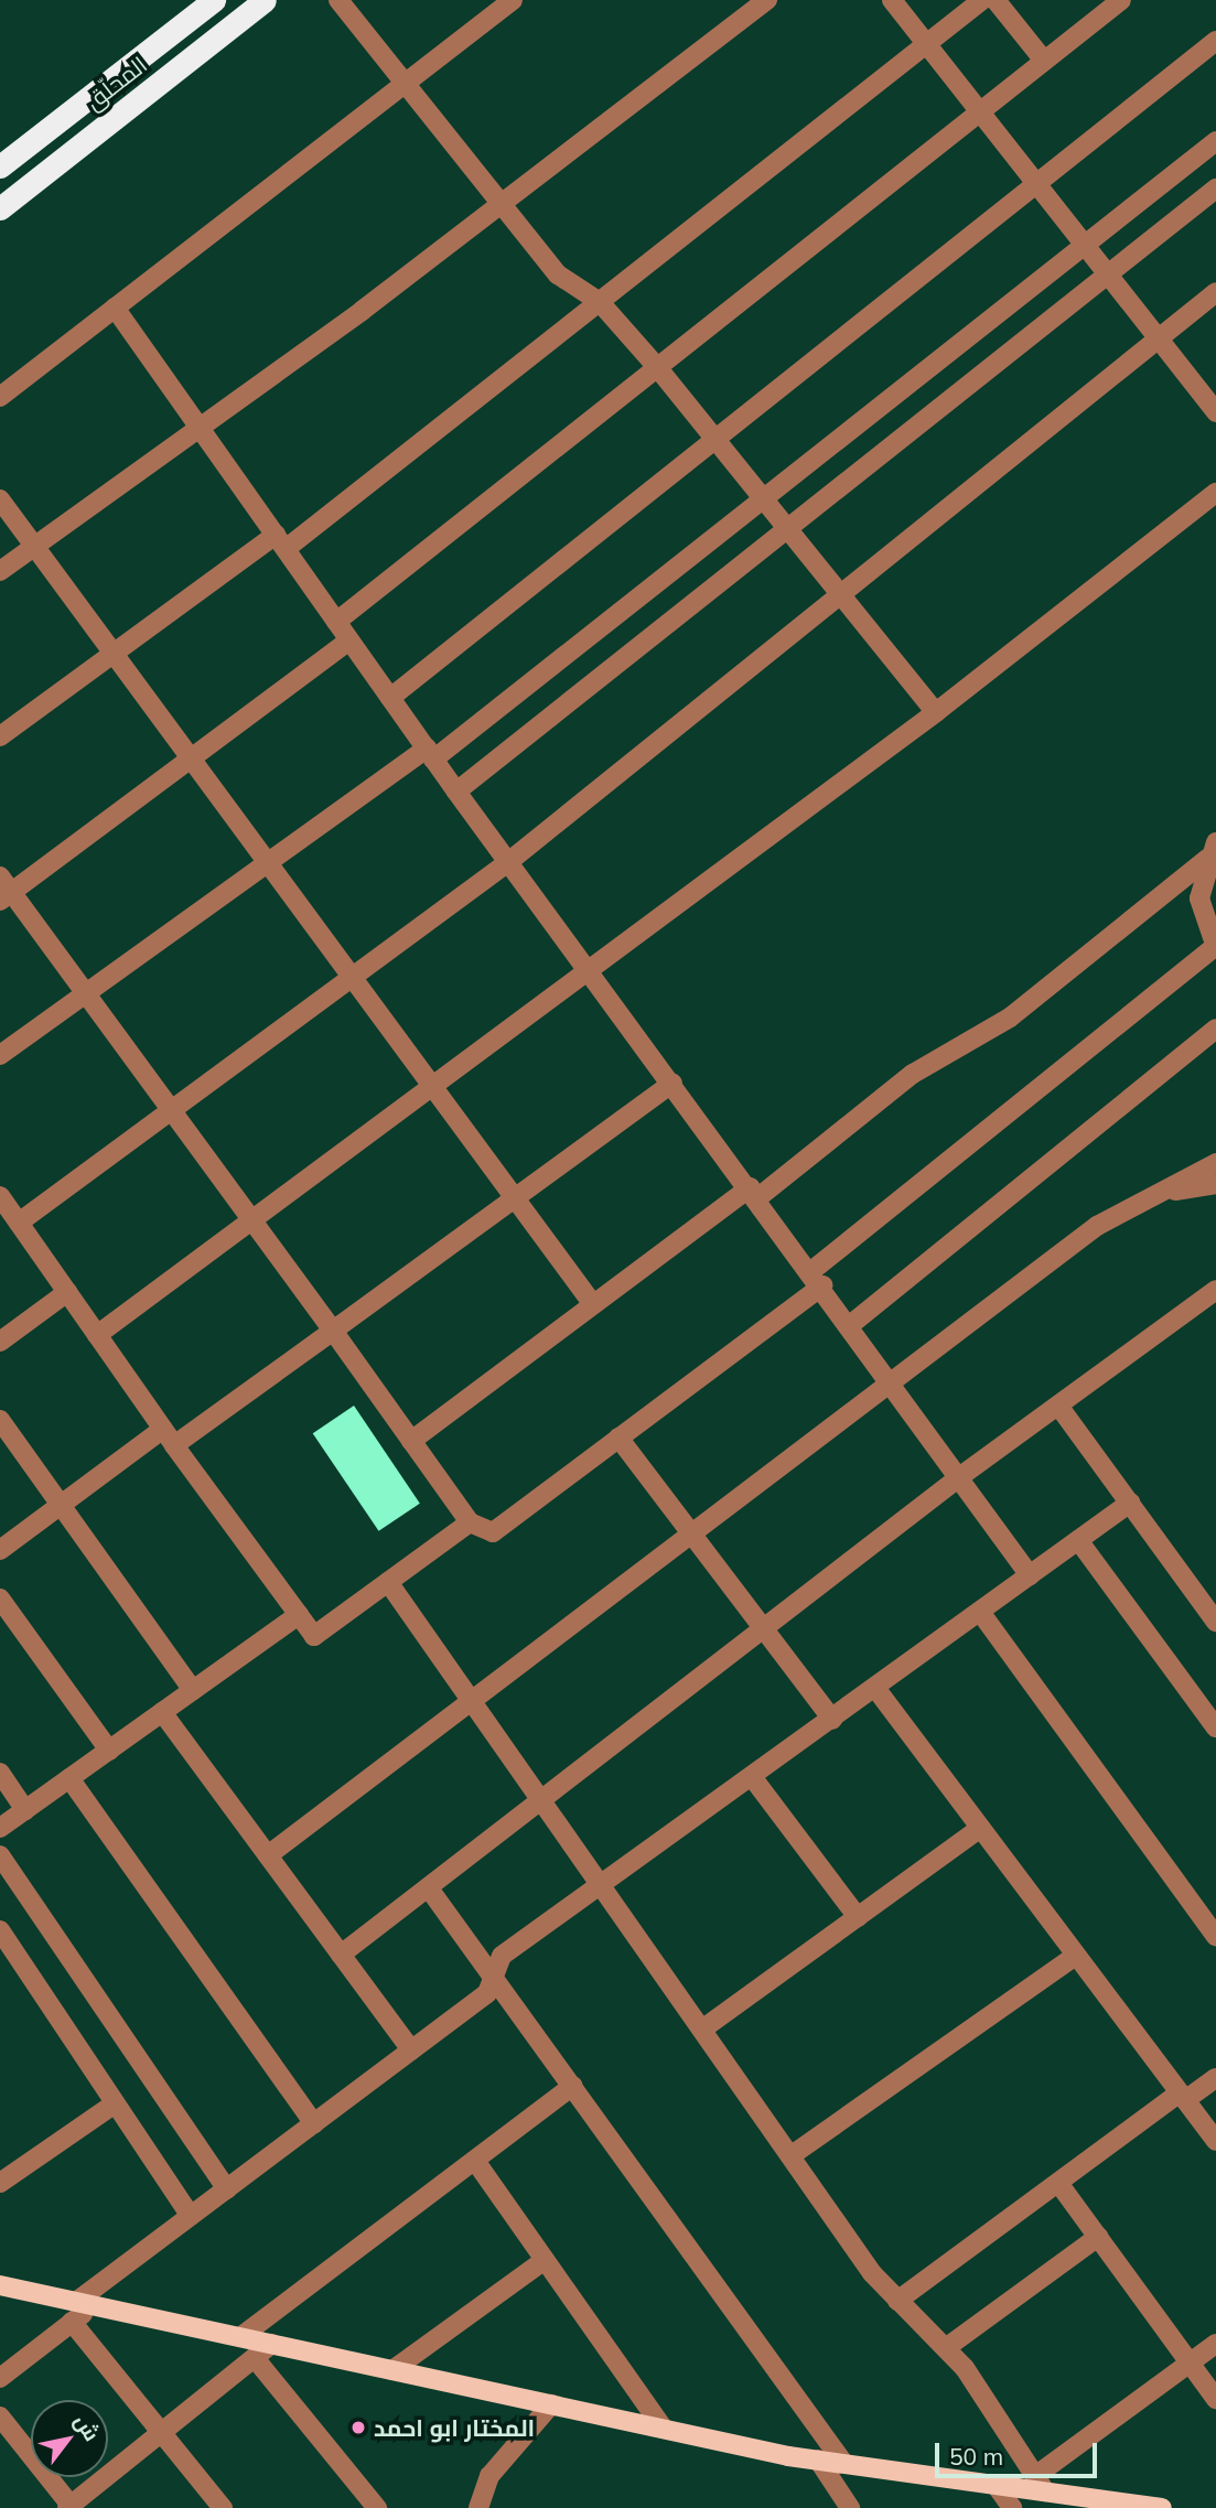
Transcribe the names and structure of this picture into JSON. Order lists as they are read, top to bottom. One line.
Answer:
{"streets":{"highway":["المحلّق"]},"places":["المختار ابو احمد"],"scale_bar":"50 m","north":"top right"}
